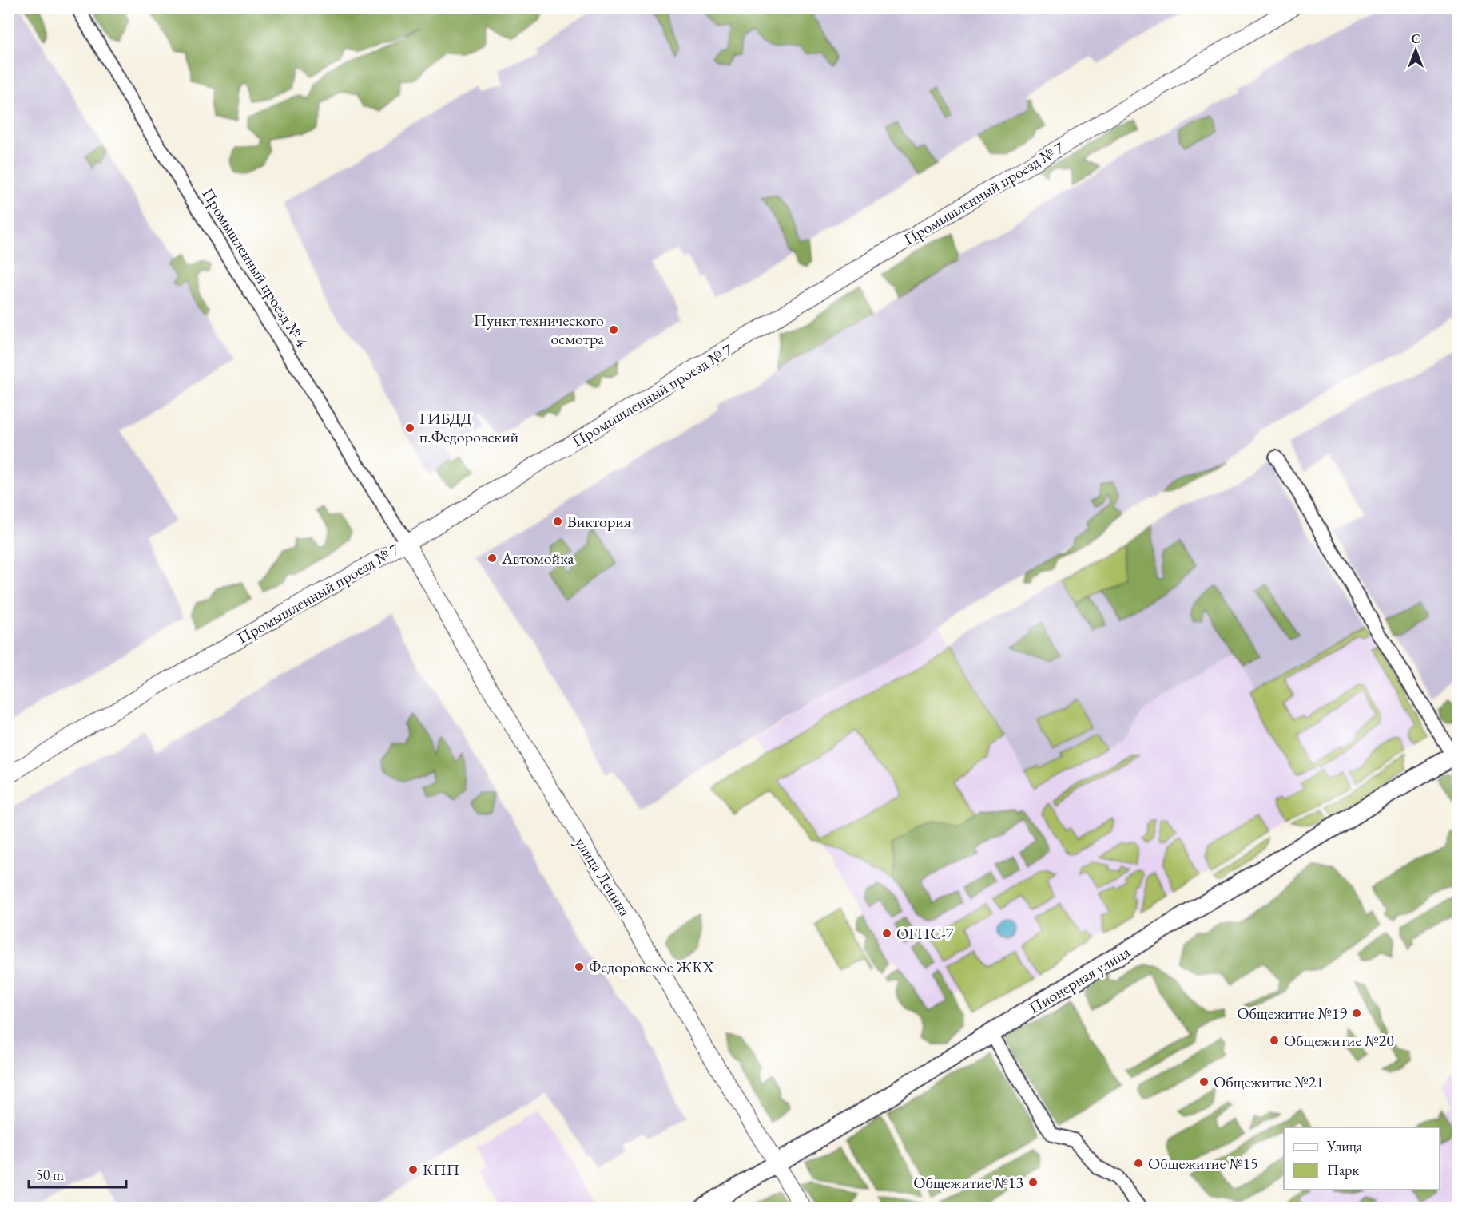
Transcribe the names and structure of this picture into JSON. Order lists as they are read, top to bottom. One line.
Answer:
{"streets":{"main road":["Пионерная улица"],"street":["Промышленный проезд № 7","Промышленный проезд № 4","улица Ленина"]},"crossings":[["Промышленный проезд № 7","Промышленный проезд № 4"],["Промышленный проезд № 7","улица Ленина"],["Промышленный проезд № 4","улица Ленина"],["улица Ленина","Пионерная улица"]],"places":["Пункт технического осмотра","ГИБДД п.Федоровский","Виктория","Автомойка","ОГПС-7","Федоровское ЖКХ","Общежитие №19","Общежитие №20","Общежитие №21","Общежитие №15","КПП","Общежитие №13"],"legend":["Улица","Парк"],"scale_bar":"50 m","north":"top"}
